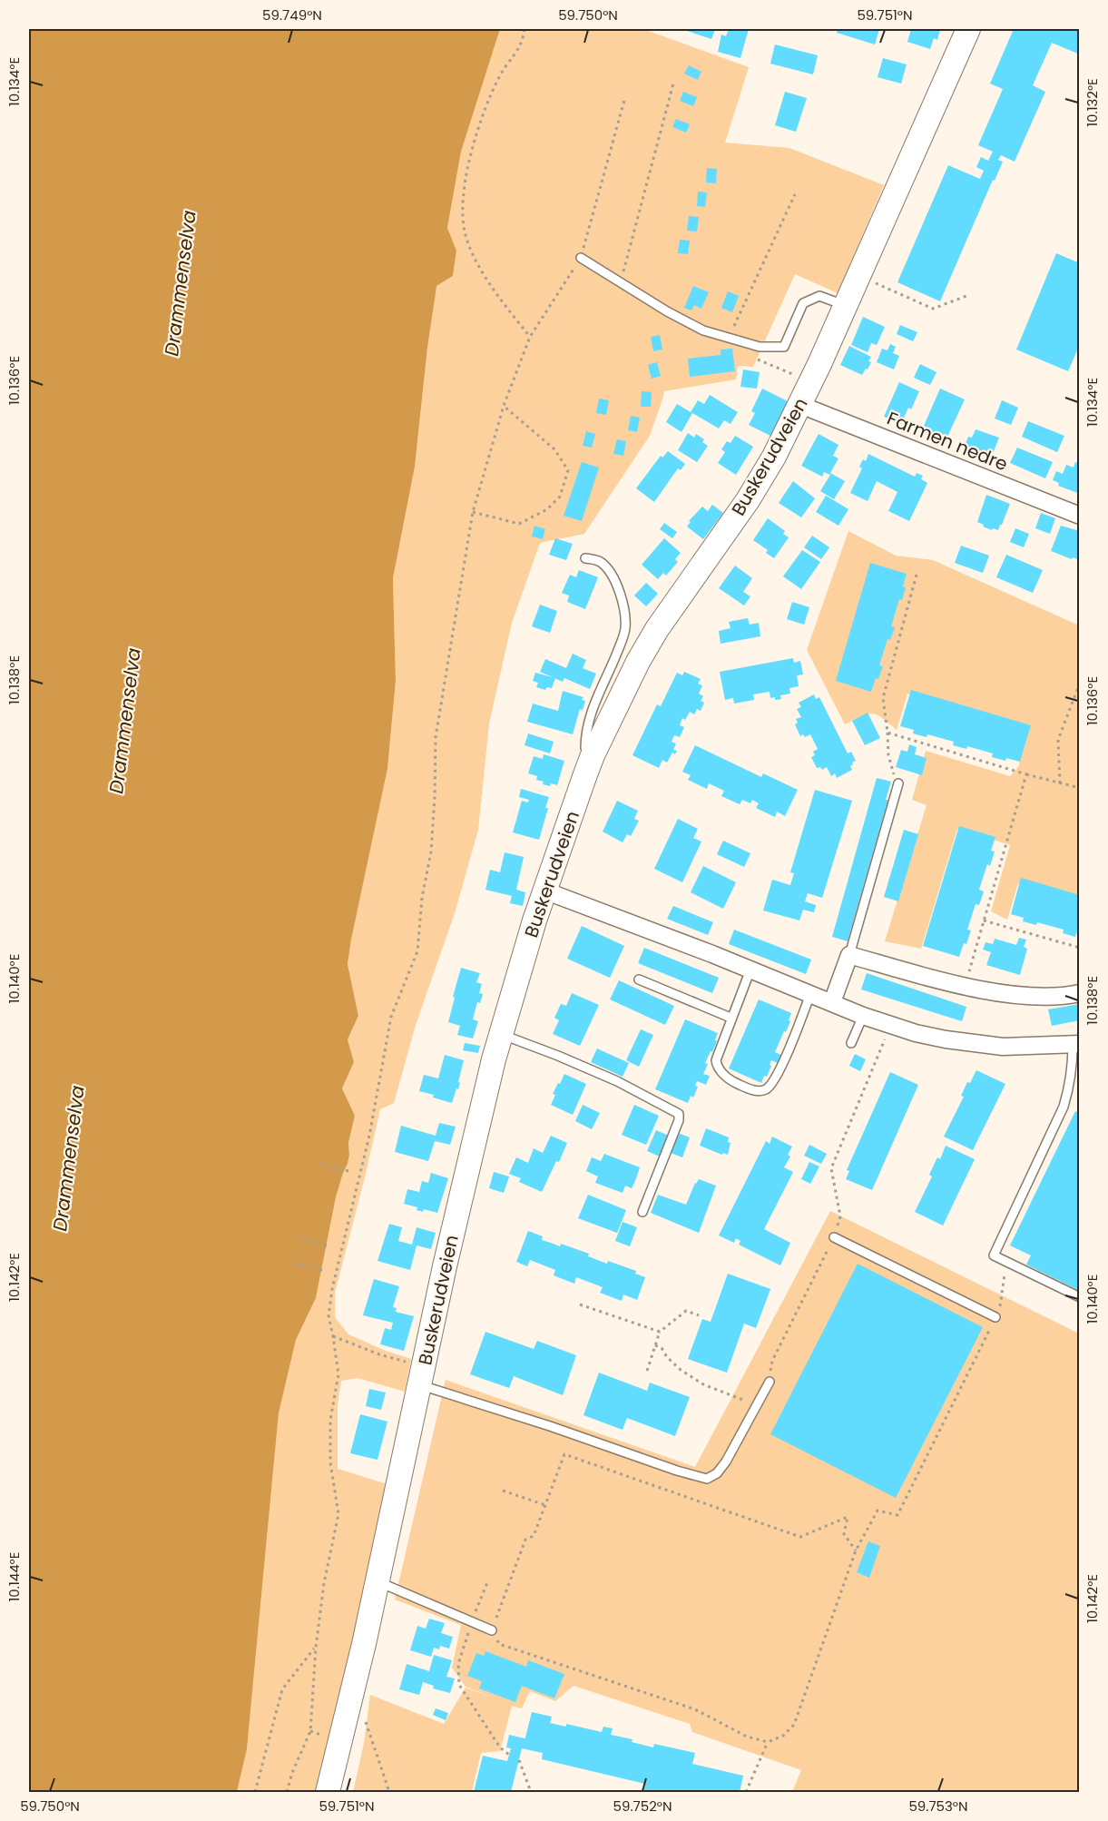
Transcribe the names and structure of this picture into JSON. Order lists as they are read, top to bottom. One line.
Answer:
{"streets":{"main road":["Buskerudveien"],"street":["Farmen nedre"]},"crossings":[["Farmen nedre","Buskerudveien"]],"water":["Drammenselva"],"coordinates":["59.749°N","59.750°N","59.751°N","10.134°E","10.132°E","10.136°E","10.138°E","10.140°E","10.142°E","10.144°E","59.752°N","59.753°N"]}
